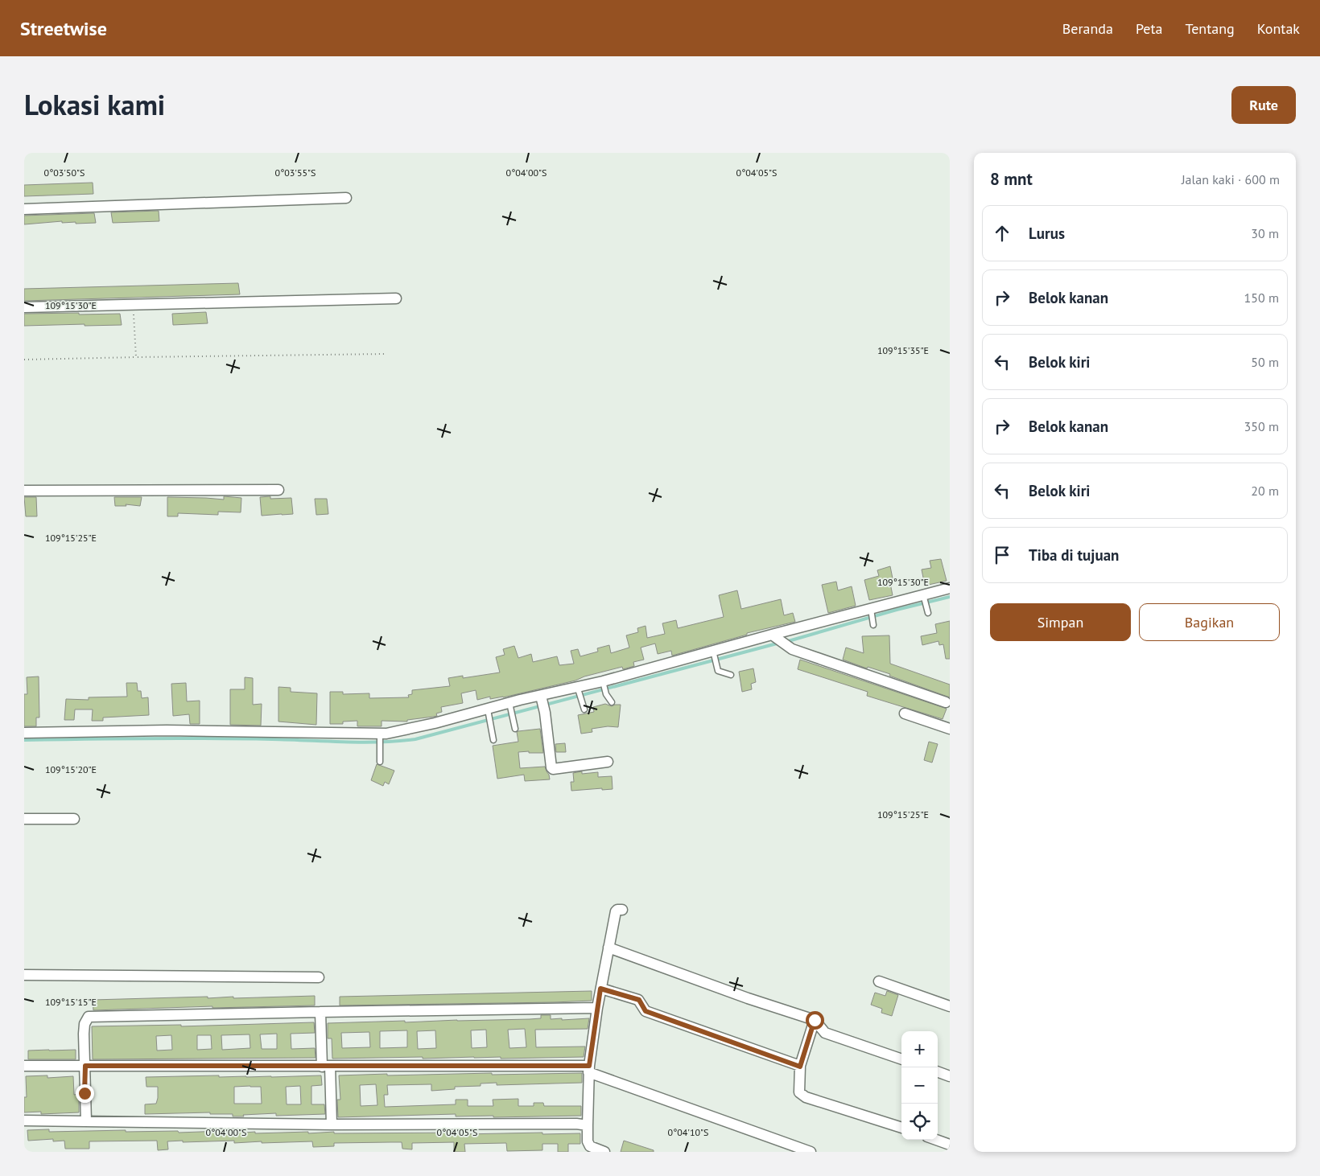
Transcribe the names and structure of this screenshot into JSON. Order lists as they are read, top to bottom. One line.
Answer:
{"page":{"header":"Streetwise","nav":["Beranda","Peta","Tentang","Kontak"],"title":"Lokasi kami","buttons":["Rute",["Simpan","Bagikan"]],"heading":["8 mnt","Jalan kaki · 600 m"],"list":[["Lurus","30 m"],["Belok kanan","150 m"],["Belok kiri","50 m"],["Belok kanan","350 m"],["Belok kiri","20 m"],"Tiba di tujuan"],"map_buttons":["+","−"]},"coordinates":["0°03'50\"S","0°03'55\"S","0°04'00\"S","0°04'05\"S","109°15'30\"E","109°15'35\"E","109°15'25\"E","109°15'20\"E","109°15'15\"E","0°04'10\"S"]}
